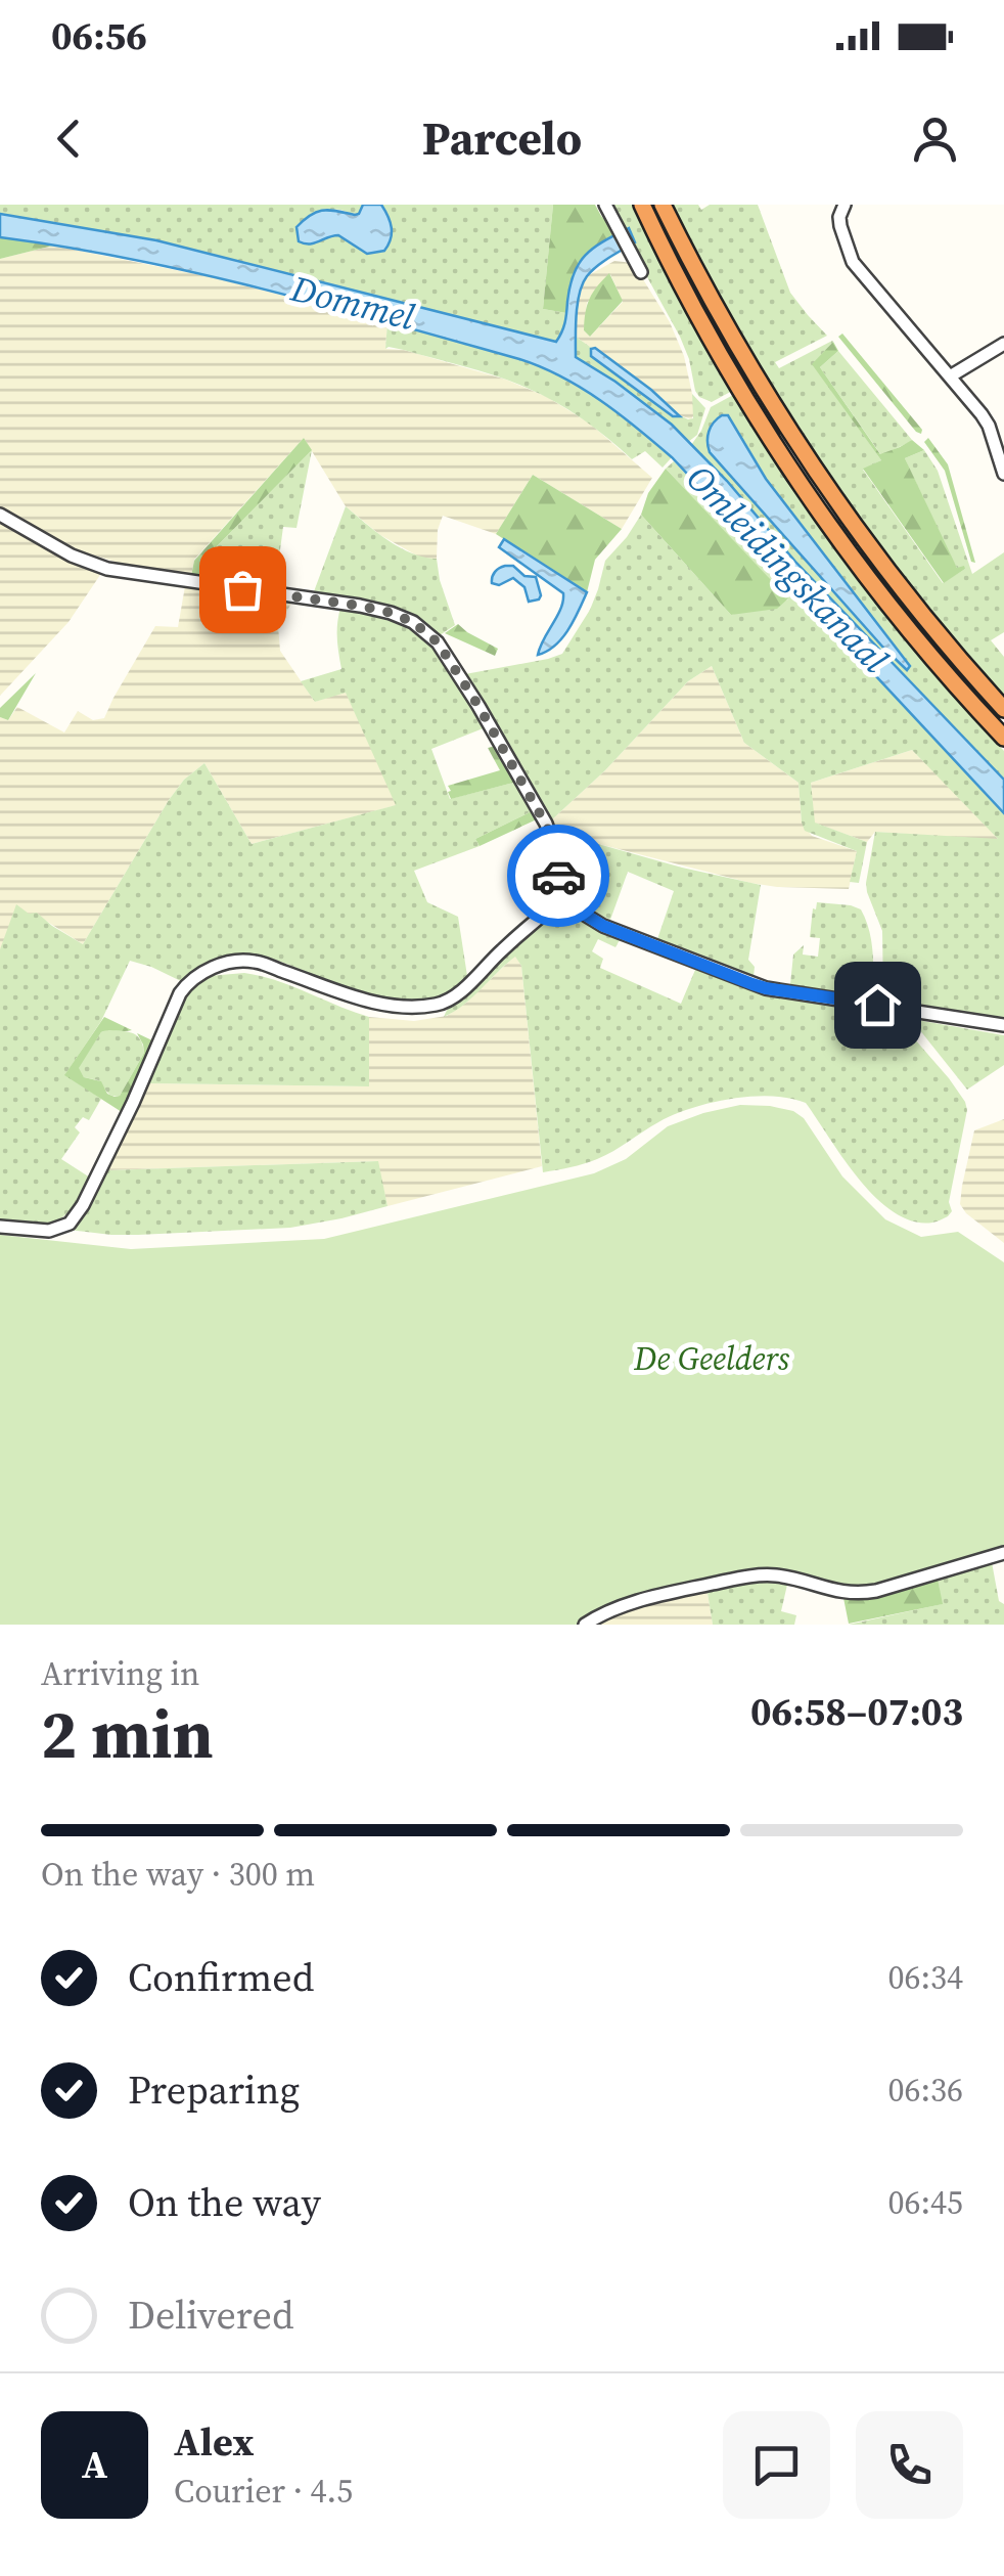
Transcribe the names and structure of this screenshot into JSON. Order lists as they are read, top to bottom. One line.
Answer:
{"water":["Dommel","Omleidingskanaal"],"parks":["De Geelders"],"page":{"status":"06:56","header":"Parcelo","heading":["2 min","Arriving in","06:58–07:03"],"panel":["Alex","Courier · 4.5"],"bar":"On the way · 300 m","list":[["Confirmed","06:34"],["Preparing","06:36"],["On the way","06:45"],"Delivered"],"round":"A"}}
